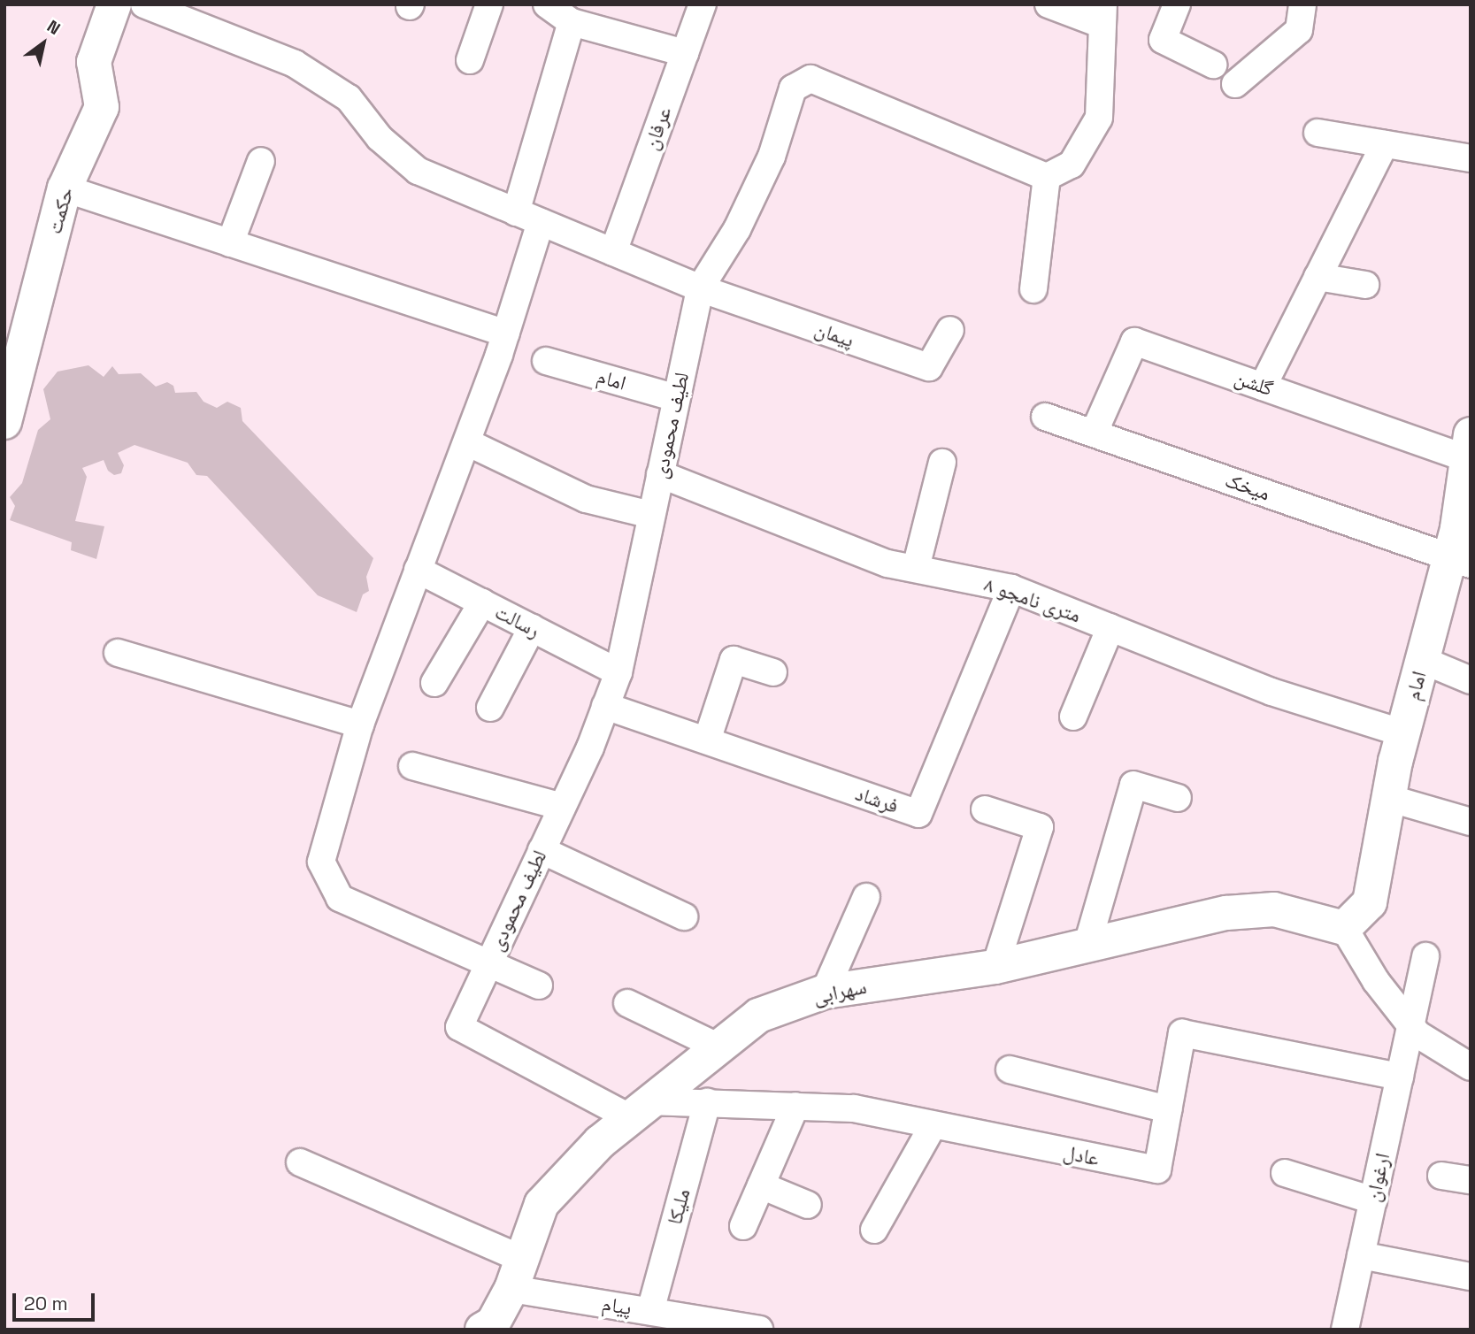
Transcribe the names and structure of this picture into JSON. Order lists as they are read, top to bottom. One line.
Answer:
{"streets":{"street":["عرفان","حکمت","پیمان","امام","گلشن","لطیف محمودی","میخک","۸ متری نامجو","رسالت","فرشاد","سهرابی","عادل","ارغوان","ملیکا","پیام"]},"crossings":[["پیمان","لطیف محمودی"],["امام","گلشن"],["امام","لطیف محمودی"],["امام","میخک"],["امام","۸ متری نامجو"],["امام","سهرابی"],["گلشن","میخک"],["لطیف محمودی","۸ متری نامجو"],["لطیف محمودی","رسالت"],["لطیف محمودی","فرشاد"],["لطیف محمودی","سهرابی"],["لطیف محمودی","عادل"],["۸ متری نامجو","فرشاد"],["سهرابی","عادل"],["سهرابی","پیام"],["عادل","ارغوان"],["عادل","ملیکا"],["ملیکا","پیام"]],"scale_bar":"20 m","north":"top right"}
